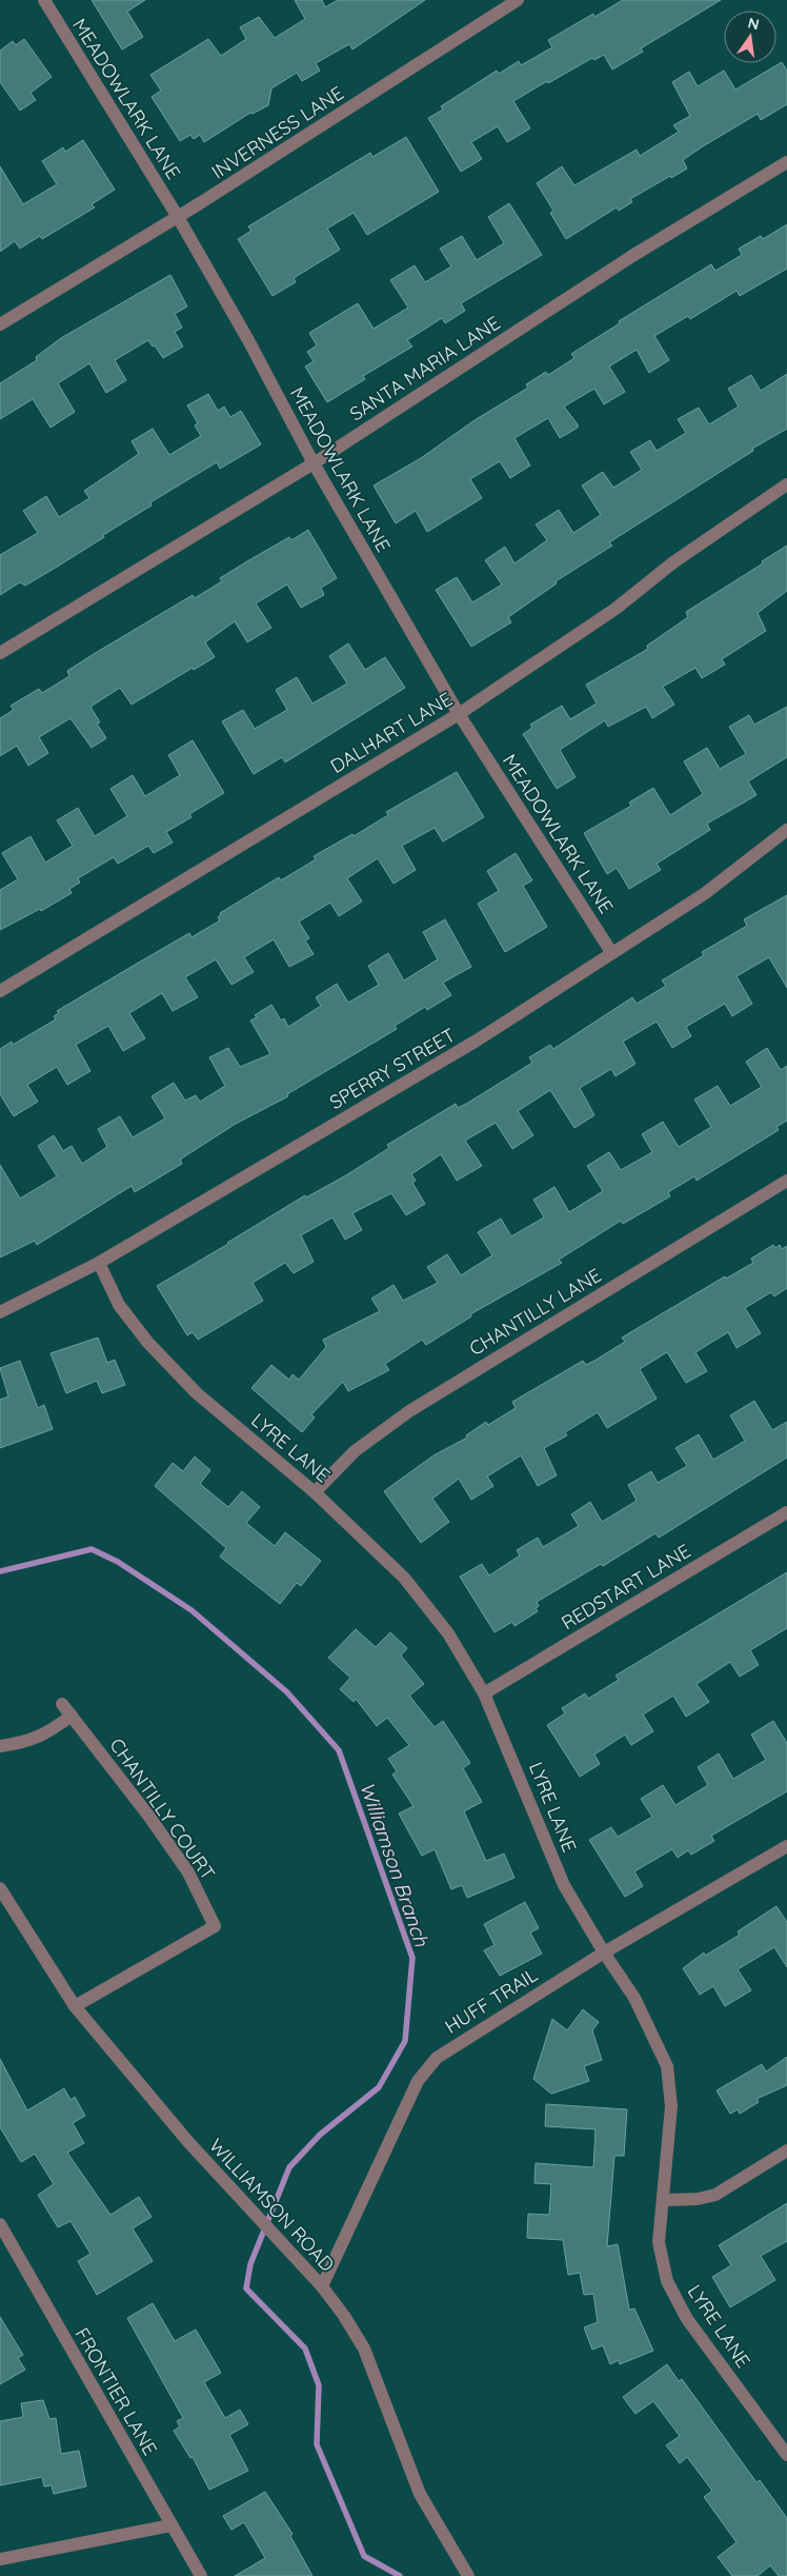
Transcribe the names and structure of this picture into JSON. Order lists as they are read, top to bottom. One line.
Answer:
{"streets":{"street":["MEADOWLARK LANE","INVERNESS LANE","SANTA MARIA LANE","DALHART LANE","SPERRY STREET","CHANTILLY LANE","LYRE LANE","REDSTART LANE","CHANTILLY COURT","HUFF TRAIL","WILLIAMSON ROAD","FRONTIER LANE"]},"crossings":[["MEADOWLARK LANE","INVERNESS LANE"],["MEADOWLARK LANE","SANTA MARIA LANE"],["MEADOWLARK LANE","DALHART LANE"],["MEADOWLARK LANE","SPERRY STREET"],["SPERRY STREET","LYRE LANE"],["CHANTILLY LANE","LYRE LANE"],["LYRE LANE","REDSTART LANE"],["LYRE LANE","HUFF TRAIL"],["CHANTILLY COURT","WILLIAMSON ROAD"],["HUFF TRAIL","WILLIAMSON ROAD"]],"water":["Williamson Branch"],"north":"top"}
